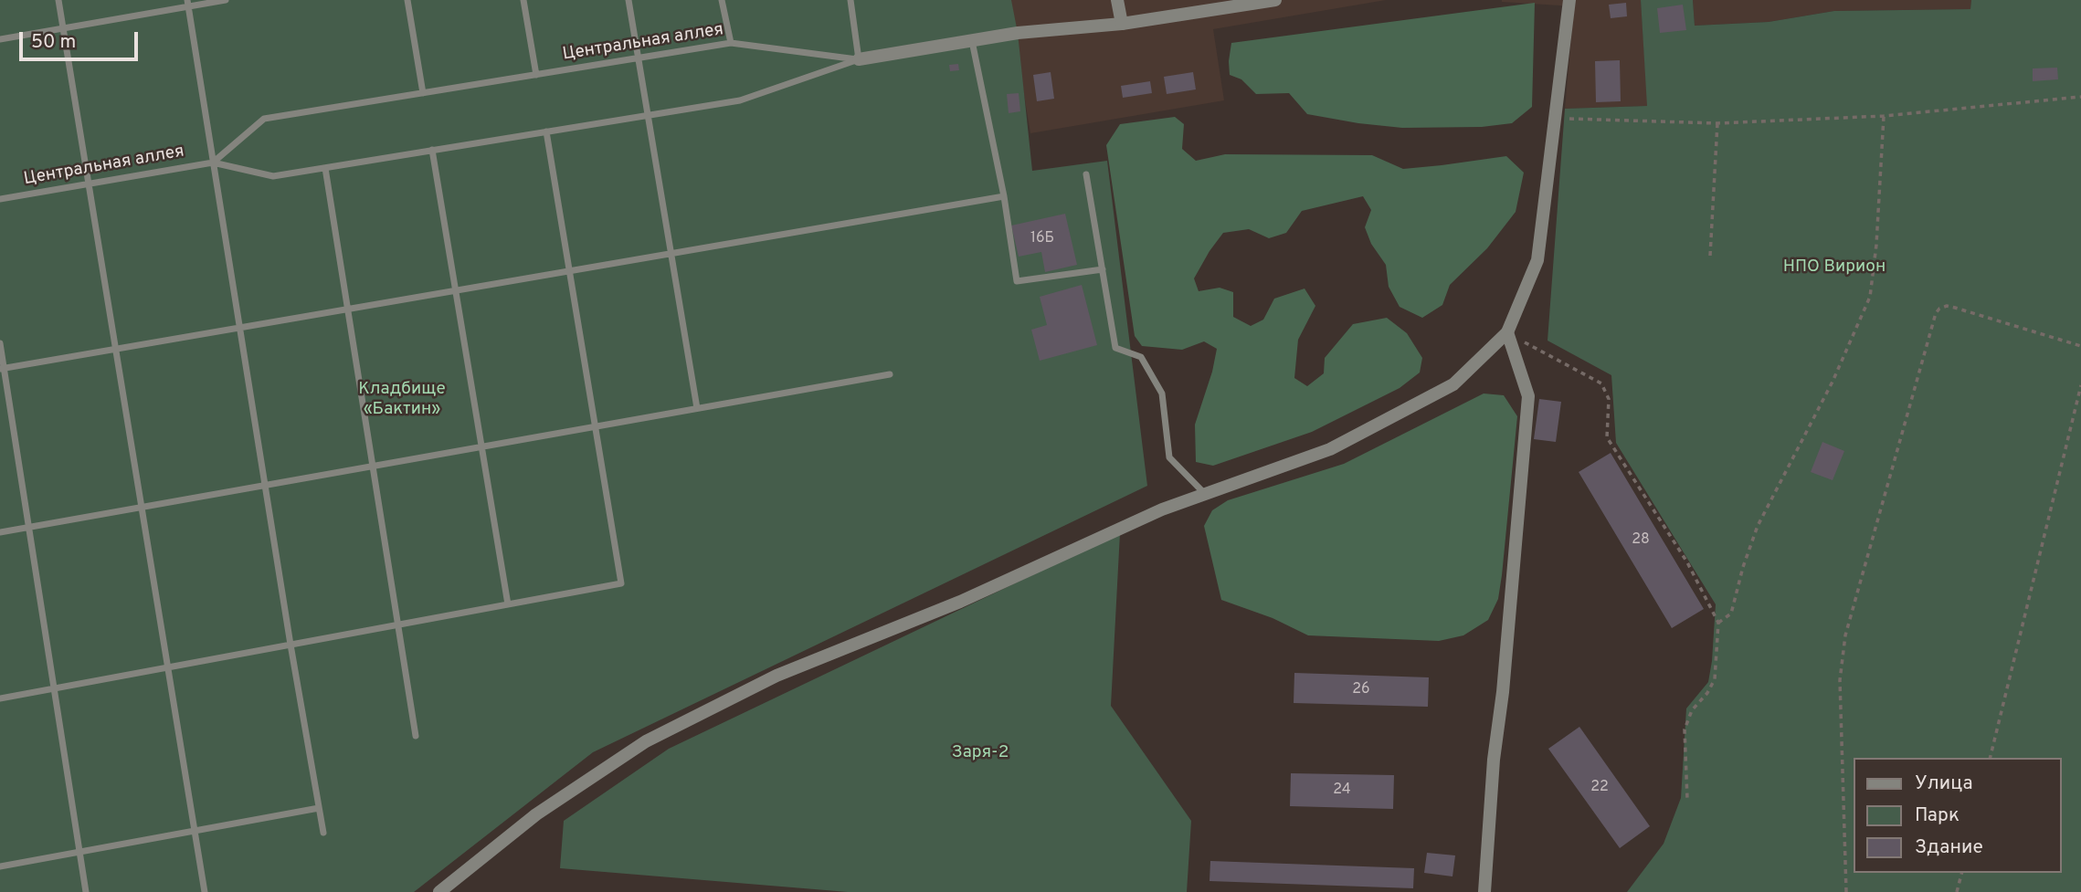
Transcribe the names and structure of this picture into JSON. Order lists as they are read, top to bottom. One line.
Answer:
{"streets":{"lane":["Центральная аллея"]},"parks":["НПО Вирион","Кладбище «Бактин»","Заря-2"],"house_numbers":["16Б","28","26","22","24"],"legend":["Улица","Парк","Здание"],"scale_bar":"50 m"}
